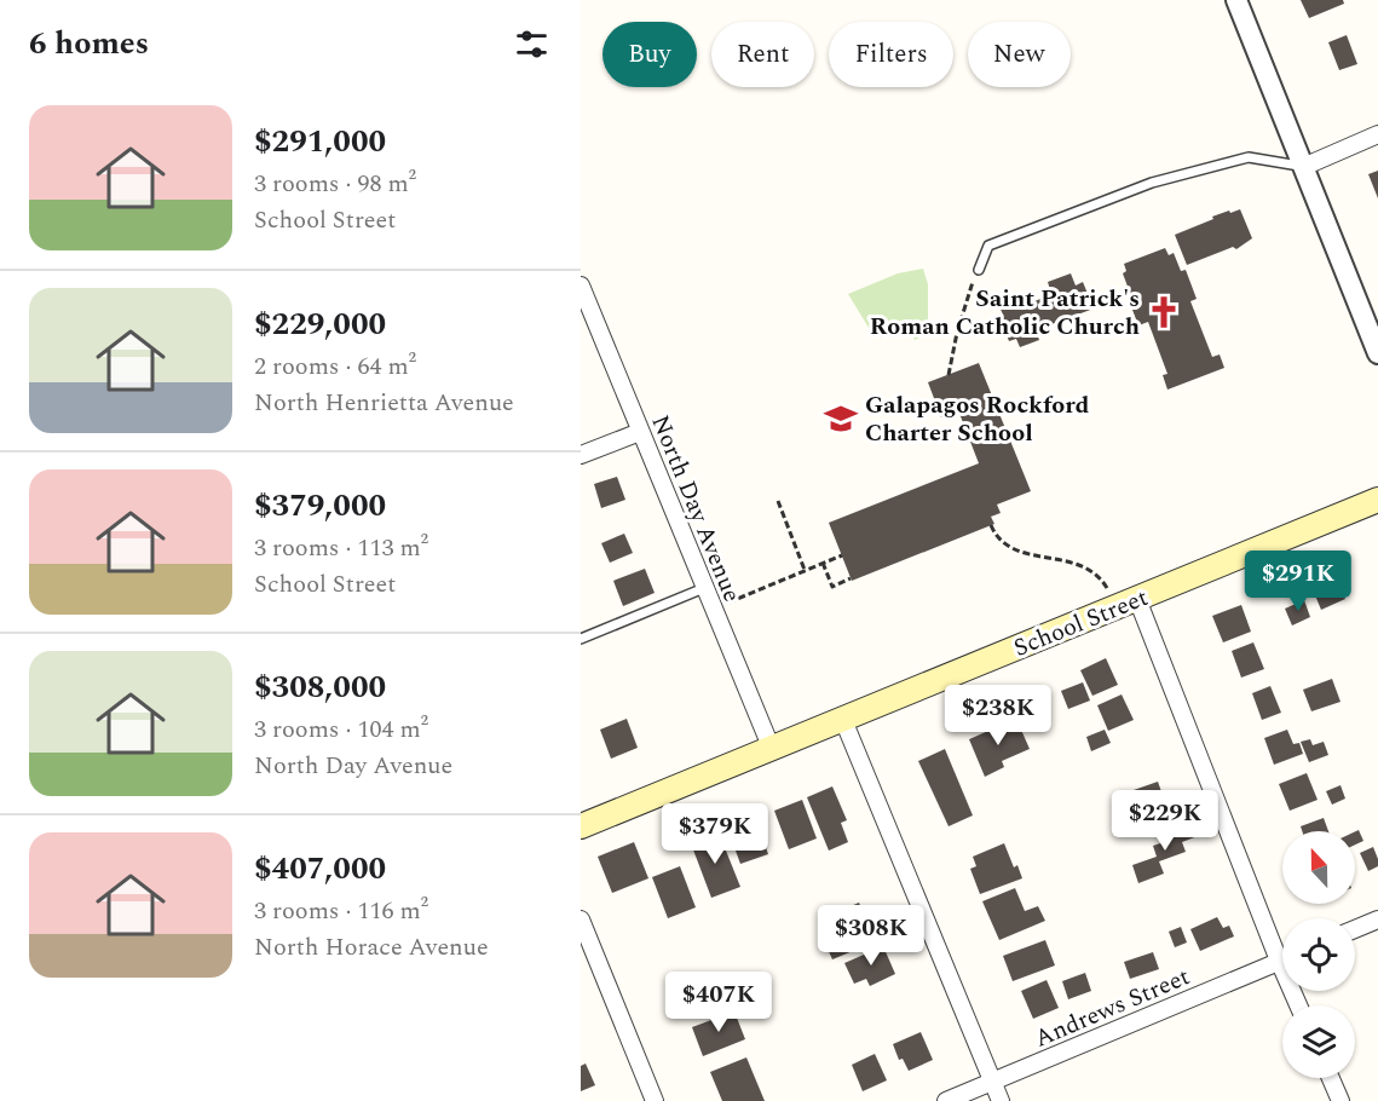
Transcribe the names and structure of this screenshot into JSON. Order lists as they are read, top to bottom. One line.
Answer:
{"streets":{"main road":["School Street"],"street":["North Day Avenue","Andrews Street"]},"crossings":[["North Day Avenue","School Street"]],"places":{"church":["Saint Patrick's Roman Catholic Church"],"school or university":["Galapagos Rockford Charter School"]},"north":"top","page":{"heading":"6 homes","chip":["Buy","Rent","Filters","New"],"list":[{"name":"$291,000","note":"3 rooms · 98 m² · School Street"},{"name":"$229,000","note":"2 rooms · 64 m² · North Henrietta Avenue"},{"name":"$379,000","note":"3 rooms · 113 m² · School Street"},{"name":"$308,000","note":"3 rooms · 104 m² · North Day Avenue"},{"name":"$407,000","note":"3 rooms · 116 m² · North Horace Avenue"}],"price":["$291K","$238K","$229K","$379K","$308K","$407K"]}}
